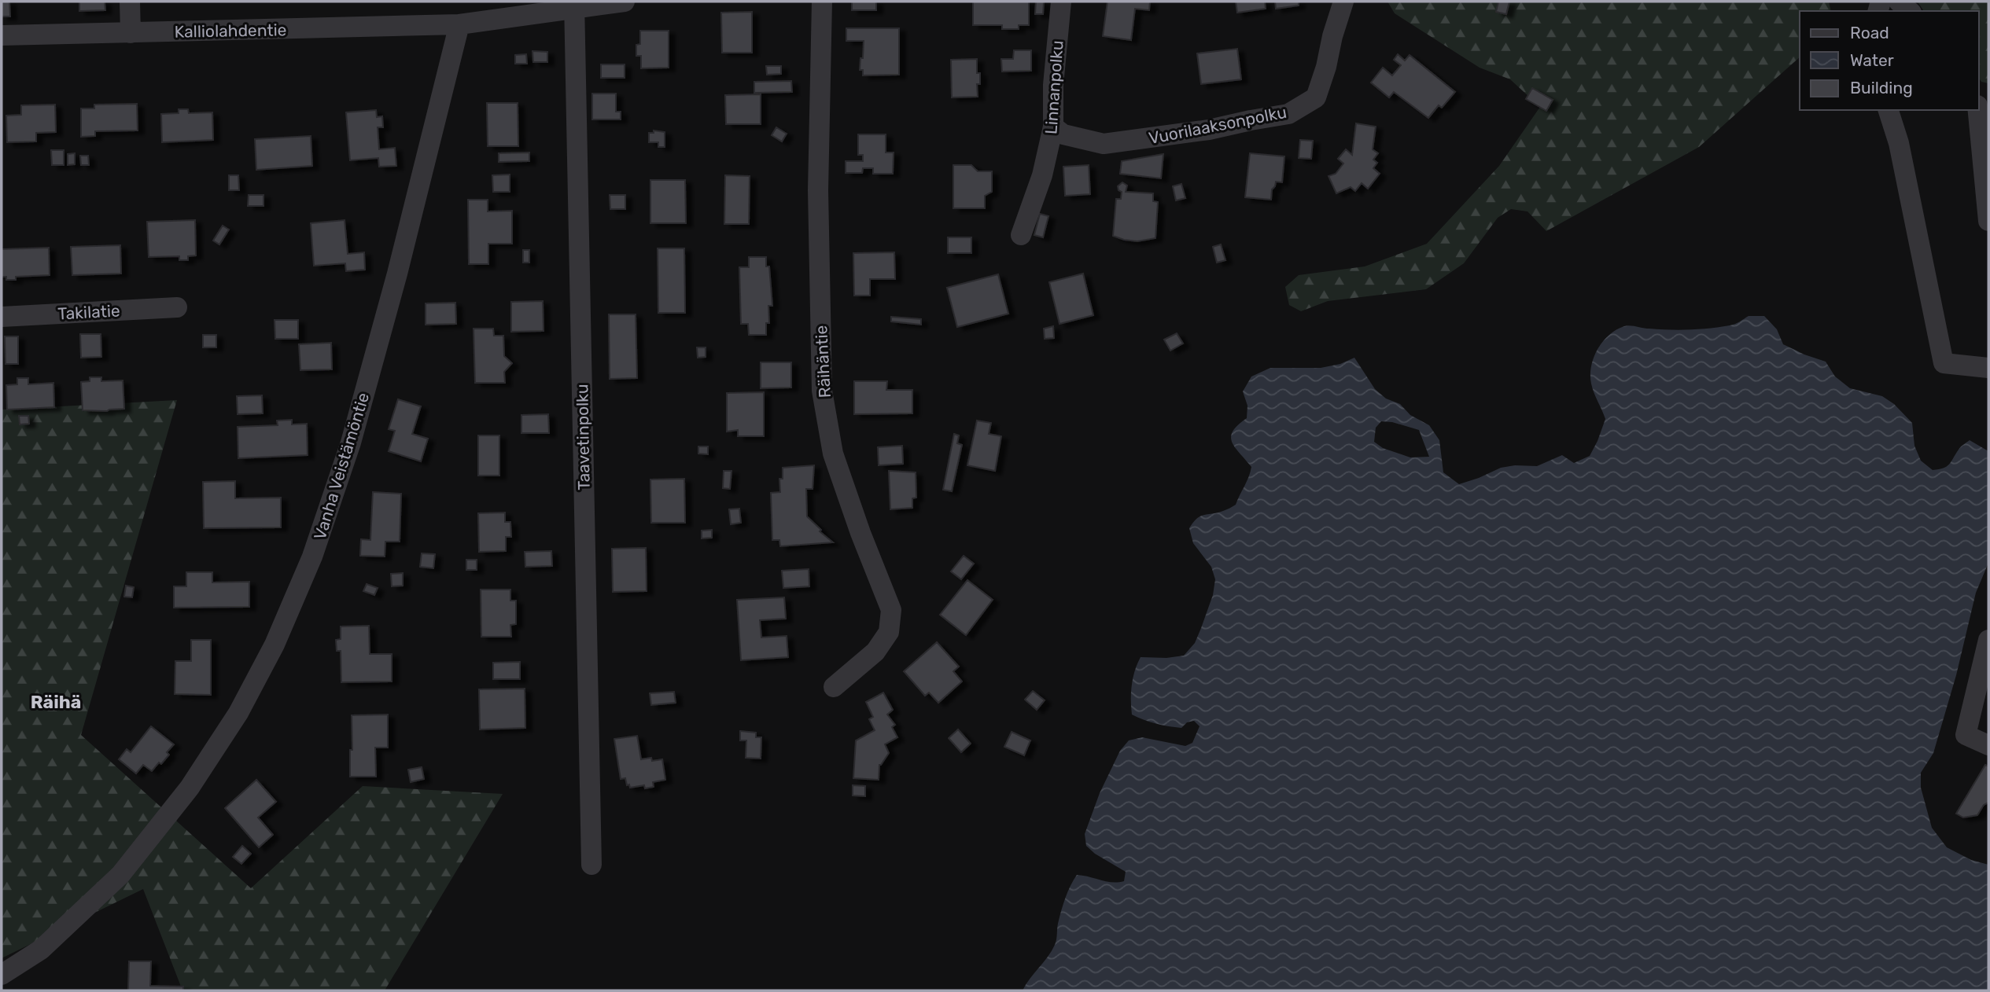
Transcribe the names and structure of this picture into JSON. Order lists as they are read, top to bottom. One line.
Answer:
{"streets":{"street":["Kalliolahdentie","Linnanpolku","Vuorilaaksonpolku","Takilatie","Räihäntie","Taavetinpolku","Vanha Veistämöntie"]},"crossings":[["Kalliolahdentie","Vanha Veistämöntie"],["Linnanpolku","Vuorilaaksonpolku"]],"districts":["Räihä"],"legend":["Road","Water","Building"]}
